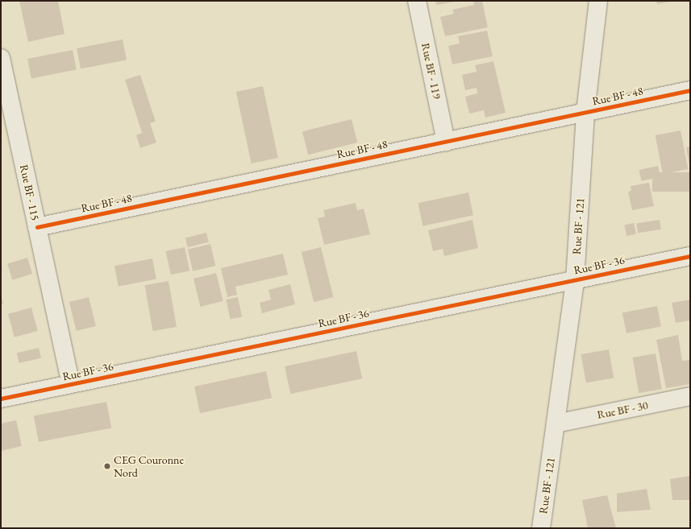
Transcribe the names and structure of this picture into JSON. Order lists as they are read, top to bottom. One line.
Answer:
{"streets":{"street":["Rue BF - 119","Rue BF - 48","Rue BF - 115","Rue BF - 121","Rue BF - 36","Rue BF - 30"]},"crossings":[["Rue BF - 119","Rue BF - 48"],["Rue BF - 48","Rue BF - 115"],["Rue BF - 48","Rue BF - 121"],["Rue BF - 115","Rue BF - 36"],["Rue BF - 121","Rue BF - 36"],["Rue BF - 121","Rue BF - 30"]],"places":["CEG Couronne Nord"]}
